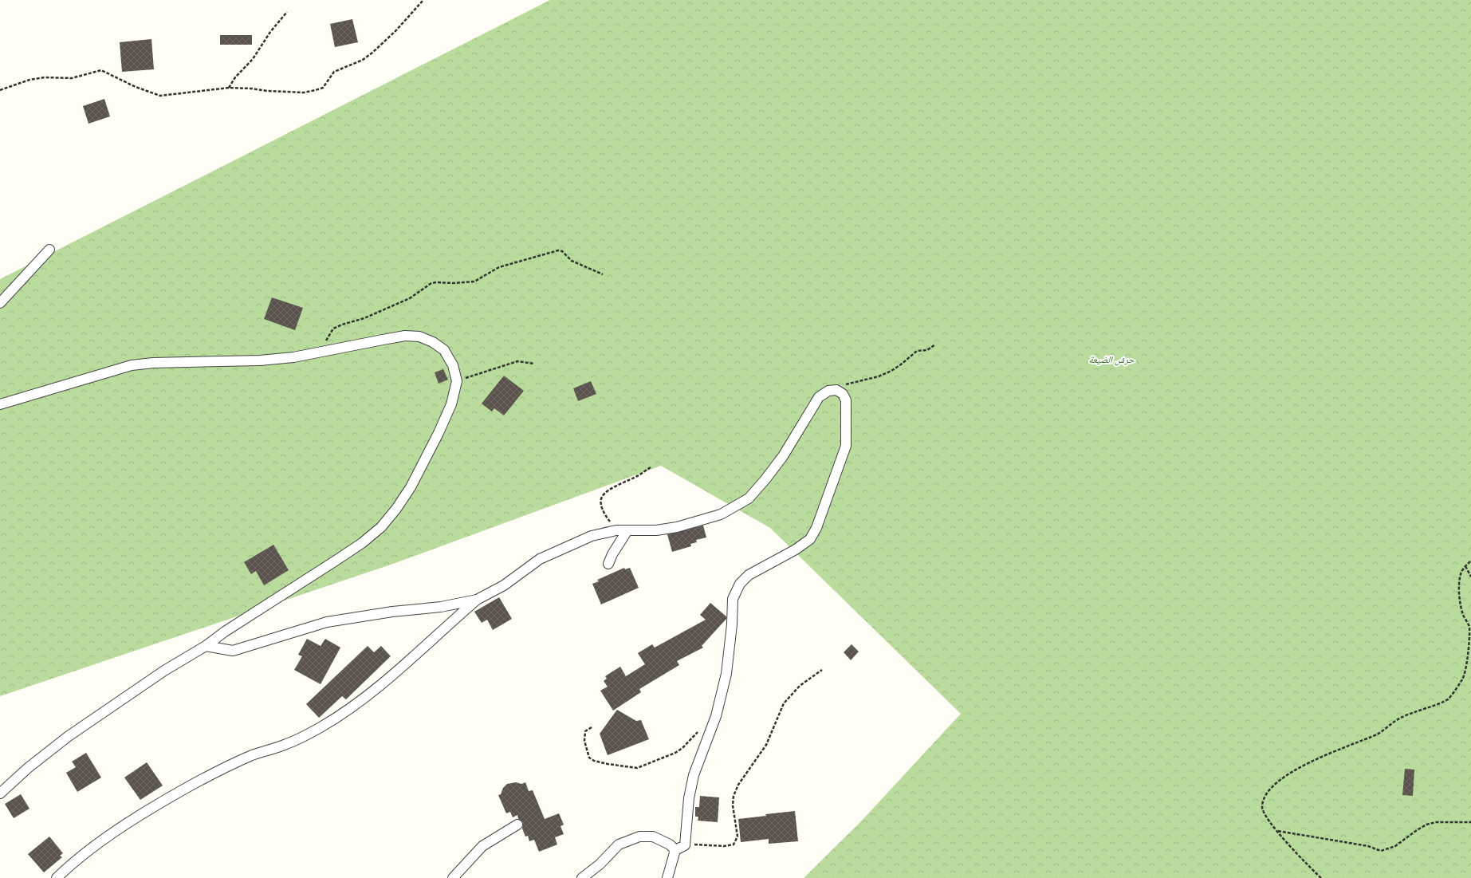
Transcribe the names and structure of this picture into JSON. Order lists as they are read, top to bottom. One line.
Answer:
{"parks":["حرش الضيعة"]}
